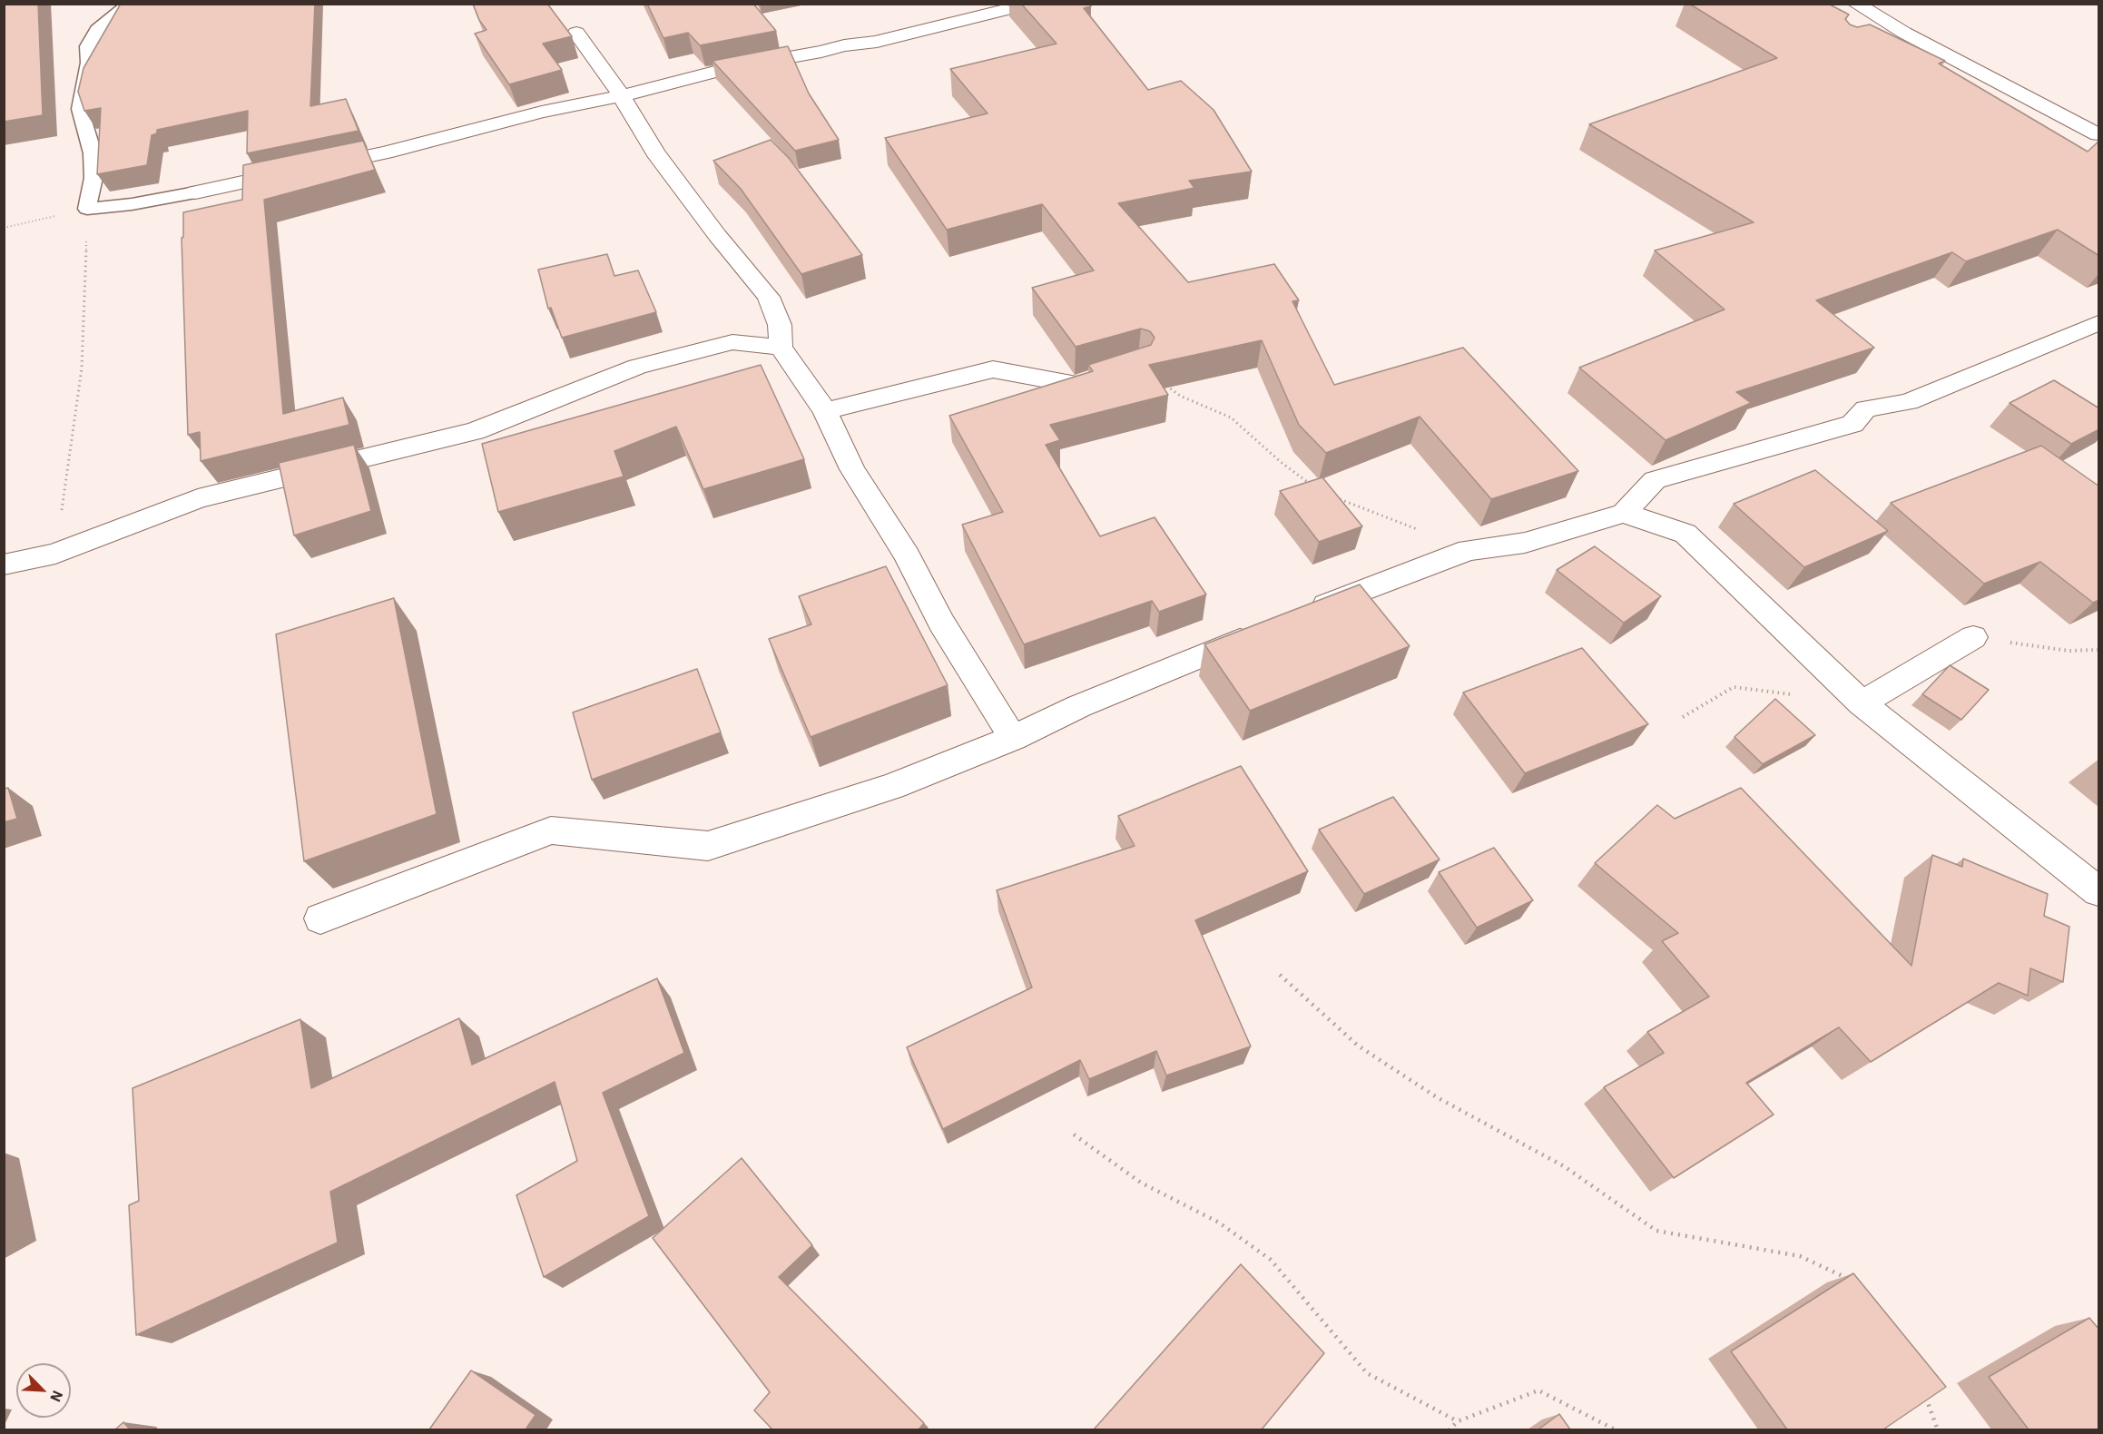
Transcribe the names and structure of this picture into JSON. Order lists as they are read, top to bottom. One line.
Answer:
{"north":"bottom right"}
